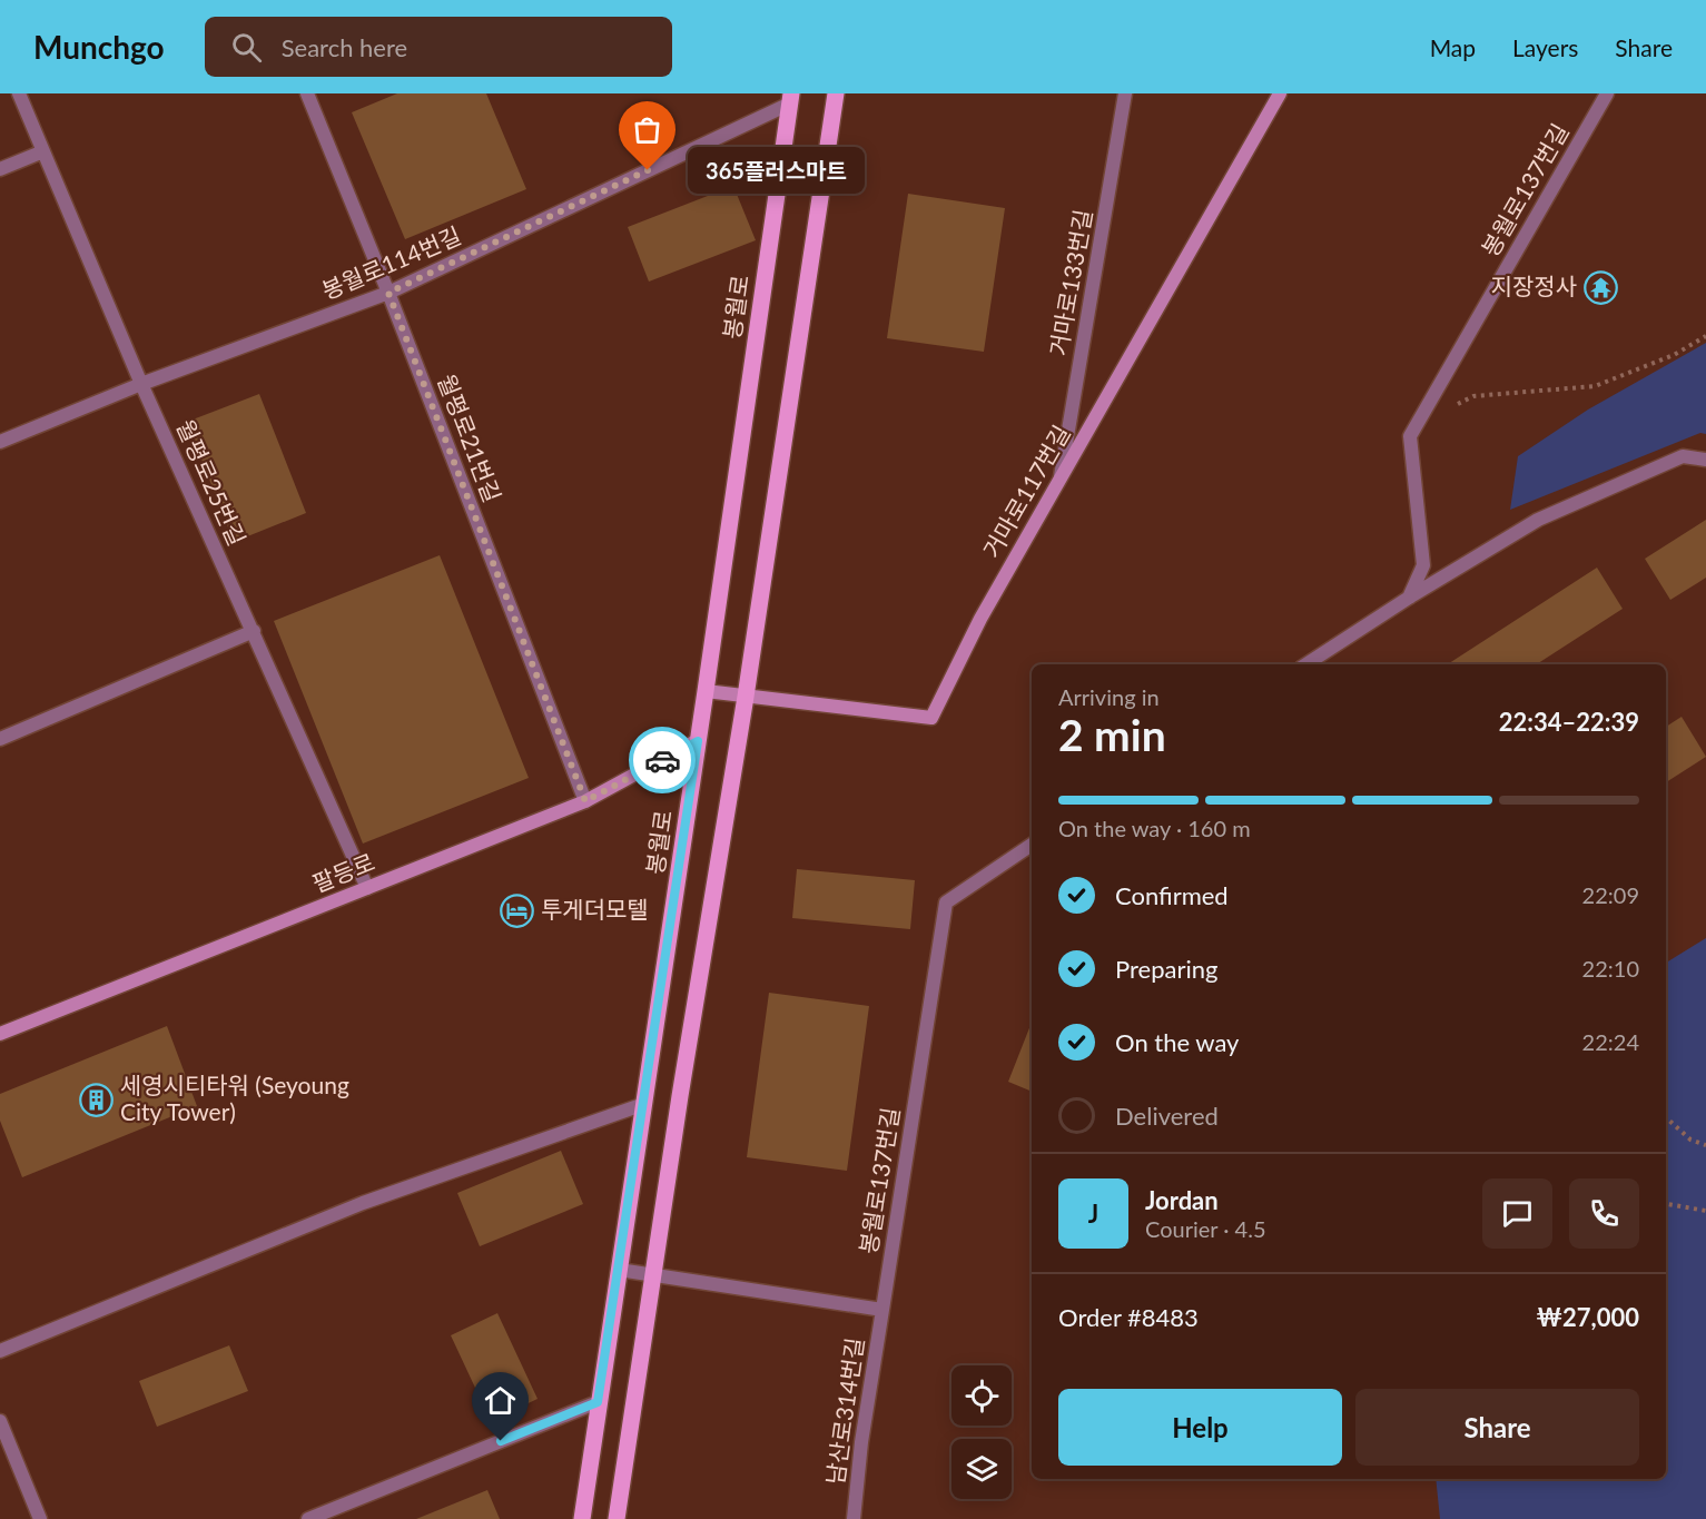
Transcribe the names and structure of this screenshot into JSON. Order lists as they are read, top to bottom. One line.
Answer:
{"streets":{"main road":["봉월로"],"street":["봉월로137번길","봉월로114번길","거마로133번길","월평로21번길","월평로25번길","거마로117번길","팔등로","남산로314번길"]},"crossings":[["봉월로137번길","남산로314번길"],["봉월로114번길","봉월로"],["봉월로114번길","월평로21번길"],["봉월로114번길","월평로25번길"],["거마로133번길","거마로117번길"],["봉월로","거마로117번길"],["봉월로","팔등로"],["월평로21번길","팔등로"],["월평로25번길","팔등로"]],"places":{"other":["365플러스마트"],"temple":["지장정사"],"hotel":["투게더모텔"],"building":["세영시티타워 (Seyoung City Tower)"]},"page":{"header":"Munchgo","search":"Search here","nav":["Map","Layers","Share"],"bubble":"365플러스마트","heading":["2 min","Arriving in","22:34–22:39"],"panel":["Jordan","Courier · 4.5","Order #8483","₩27,000"],"bar":"On the way · 160 m","list":[["Confirmed","22:09"],["Preparing","22:10"],["On the way","22:24"],"Delivered"],"round":"J","buttons":["Help","Share"]}}
